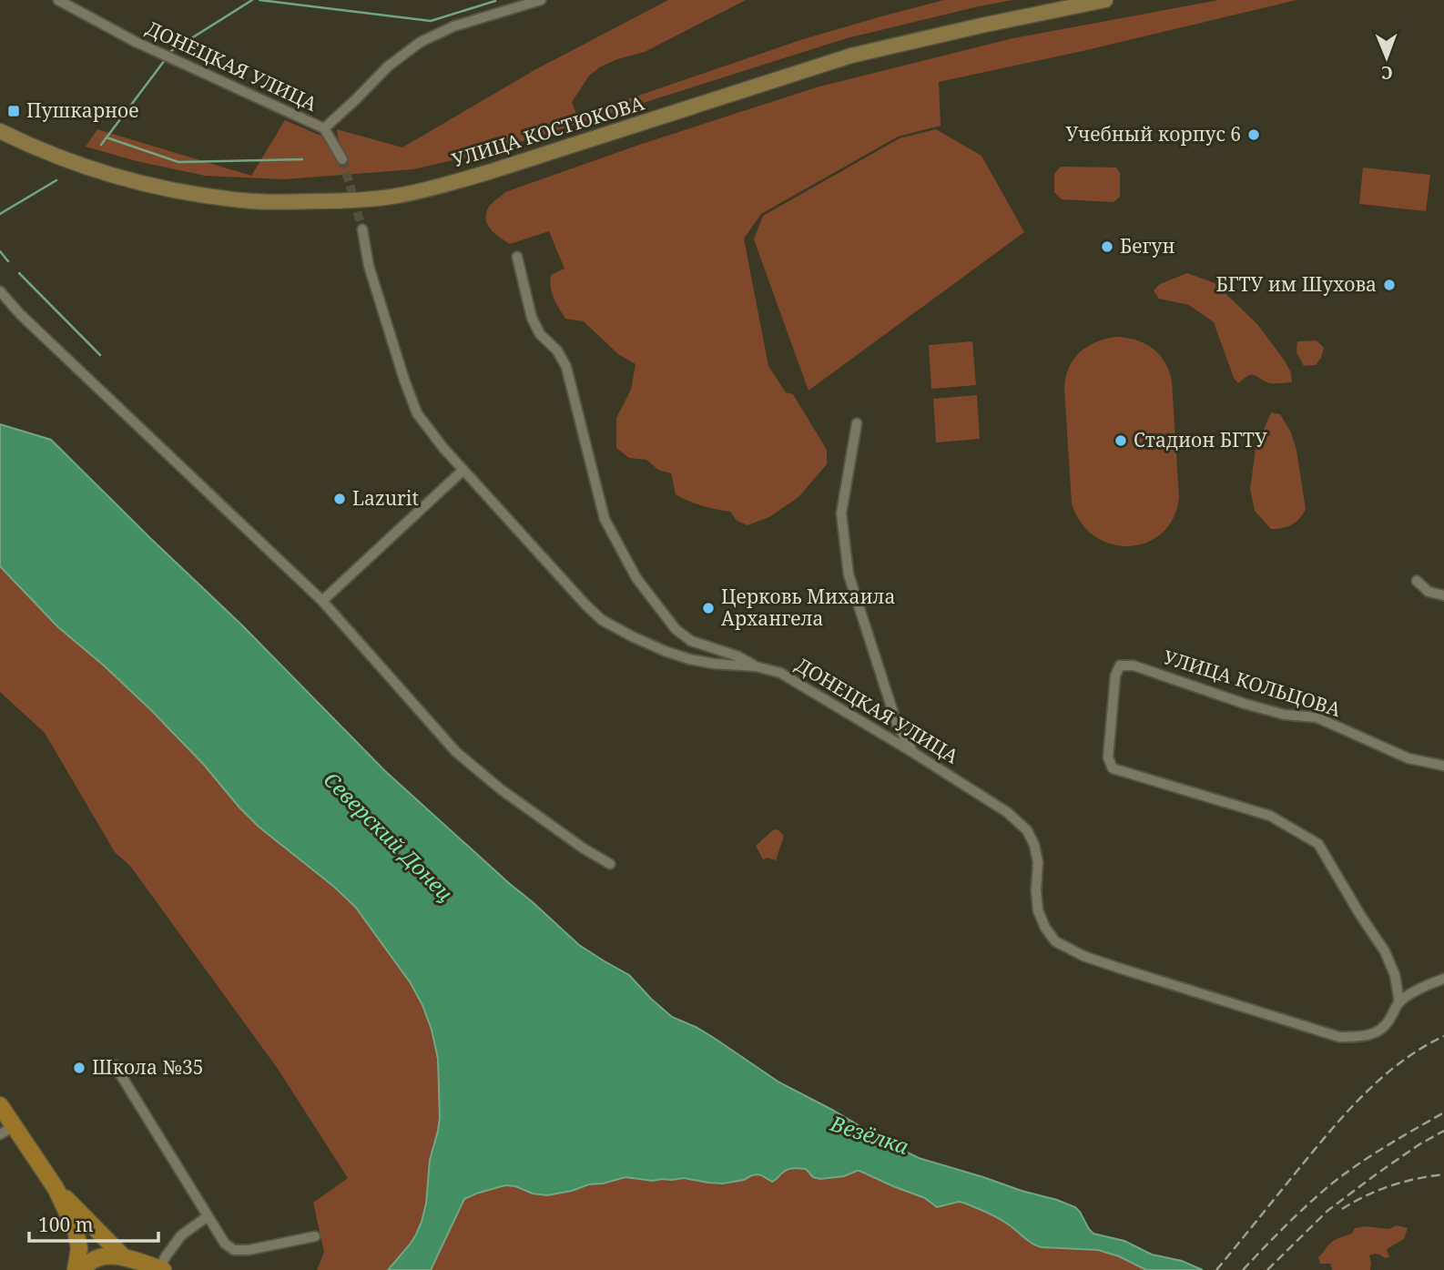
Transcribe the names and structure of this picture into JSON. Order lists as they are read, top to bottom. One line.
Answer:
{"streets":{"main road":["УЛИЦА КОСТЮКОВА"],"street":["ДОНЕЦКАЯ УЛИЦА","УЛИЦА КОЛЬЦОВА"]},"crossings":[["ДОНЕЦКАЯ УЛИЦА","УЛИЦА КОЛЬЦОВА"]],"water":["Северский Донец","Везёлка"],"places":{"transit":["Пушкарное"],"other":["Учебный корпус 6","Бегун","БГТУ им Шухова","Стадион БГТУ","Lazurit","Церковь Михаила Архангела","Школа №35"]},"scale_bar":"100 m","north":"bottom"}
